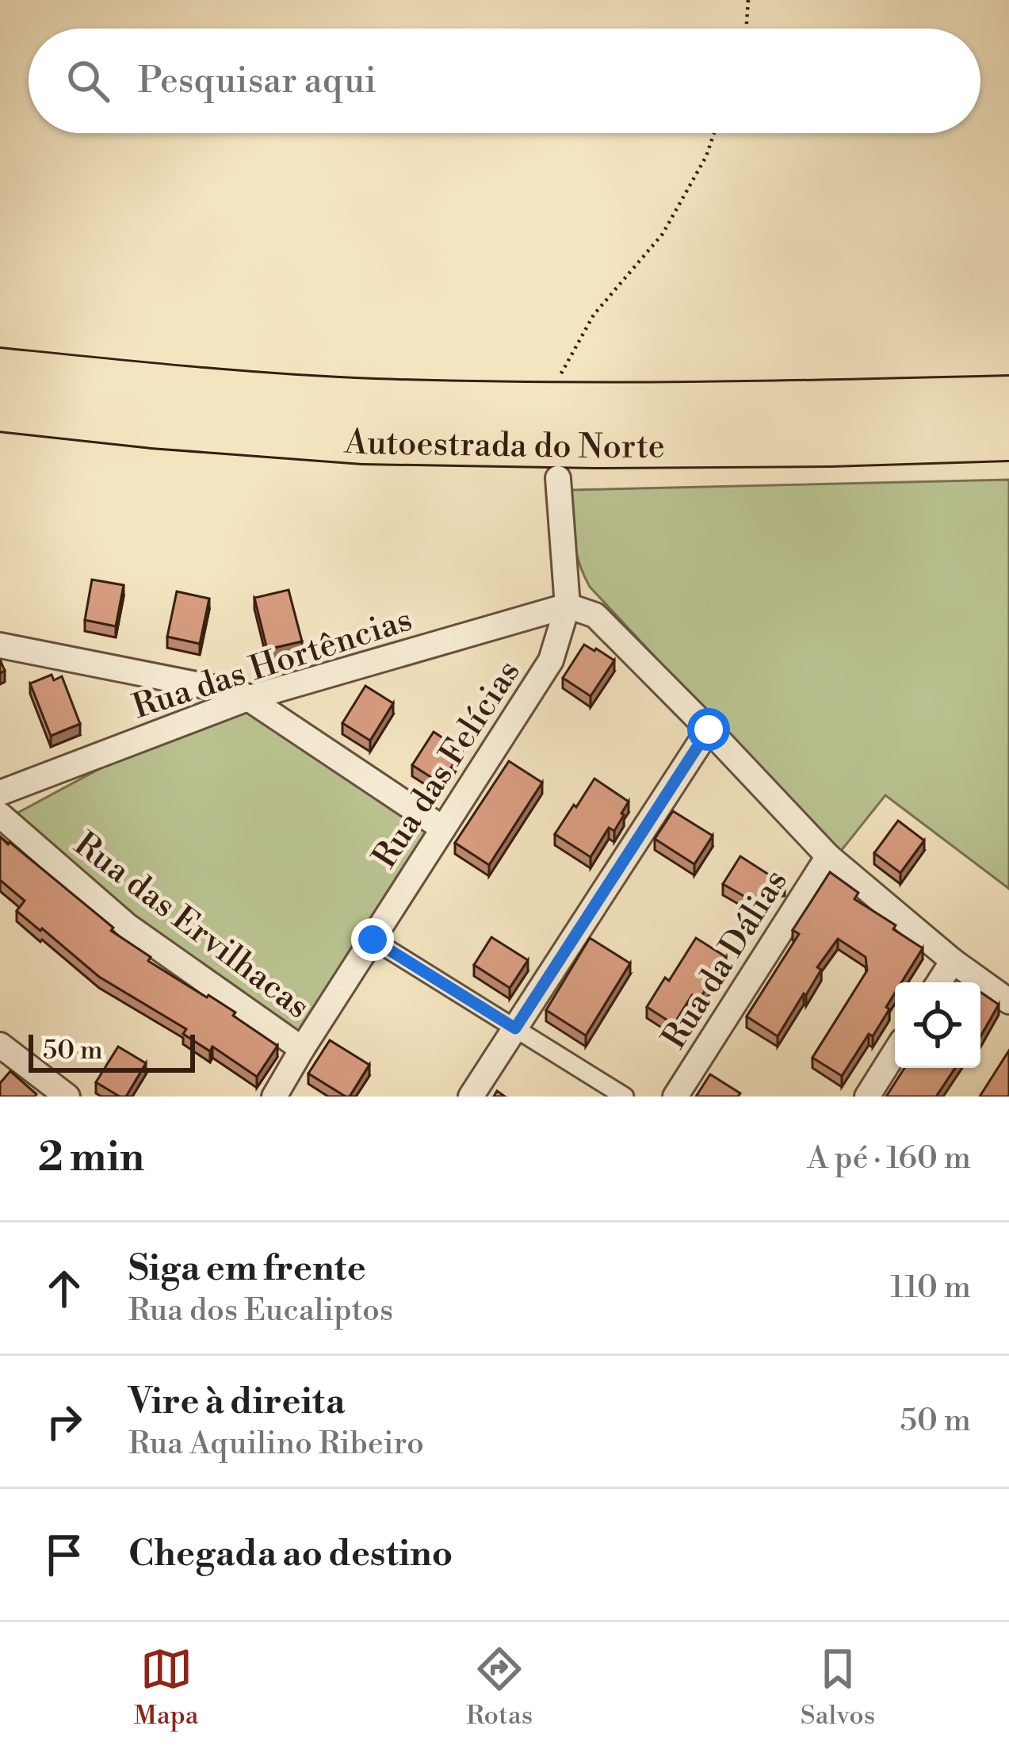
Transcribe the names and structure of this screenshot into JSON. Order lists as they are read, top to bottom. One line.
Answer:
{"streets":{"highway":["Autoestrada do Norte"],"street":["Rua das Hortências","Rua das Felícias","Rua das Ervilhacas","Rua da Dálias"]},"crossings":[["Rua das Hortências","Rua das Felícias"],["Rua das Felícias","Rua das Ervilhacas"]],"scale_bar":"50 m","page":{"search":"Pesquisar aqui","scale":"50 m","heading":["2 min","A pé · 160 m"],"list":[["Siga em frente","Rua dos Eucaliptos","110 m"],["Vire à direita","Rua Aquilino Ribeiro","50 m"],"Chegada ao destino"],"nav":["Mapa","Rotas","Salvos"]}}
